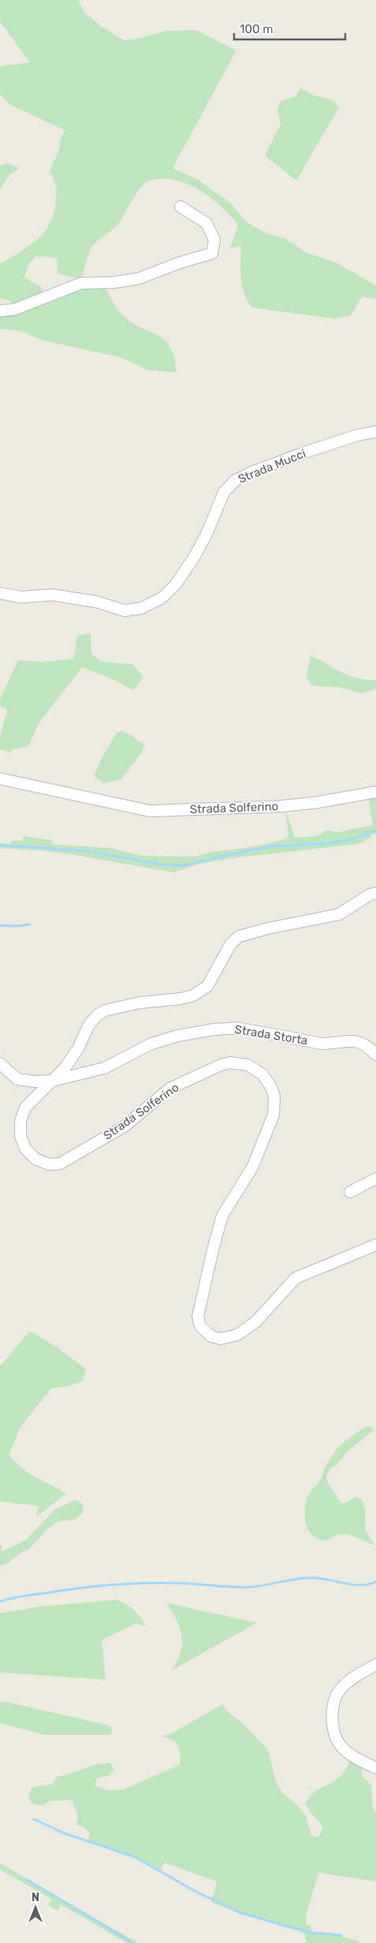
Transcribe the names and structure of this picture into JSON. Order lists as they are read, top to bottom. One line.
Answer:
{"streets":{"street":["Strada Mucci","Strada Solferino","Strada Storta"]},"crossings":[["Strada Solferino","Strada Storta"]],"scale_bar":"100 m","north":"top"}
